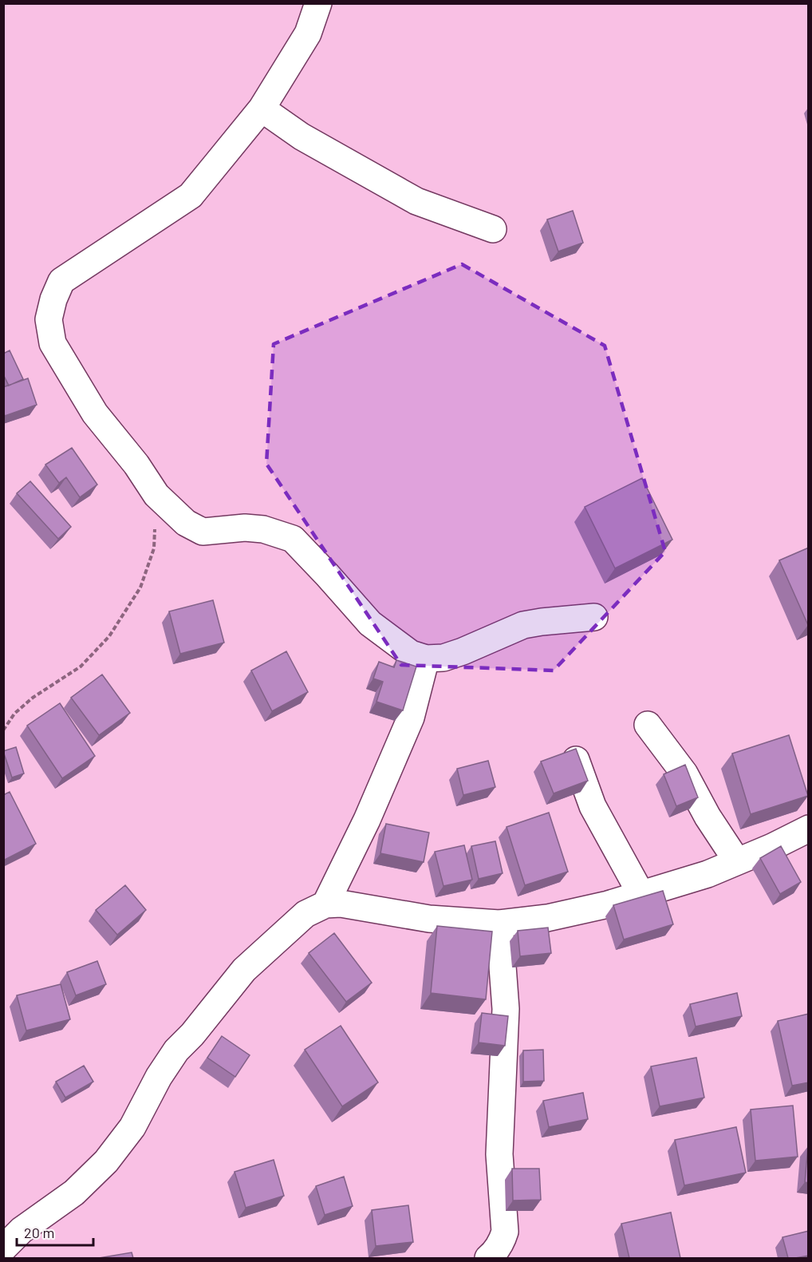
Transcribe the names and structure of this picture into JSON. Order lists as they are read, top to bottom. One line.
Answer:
{"scale_bar":"20 m"}
